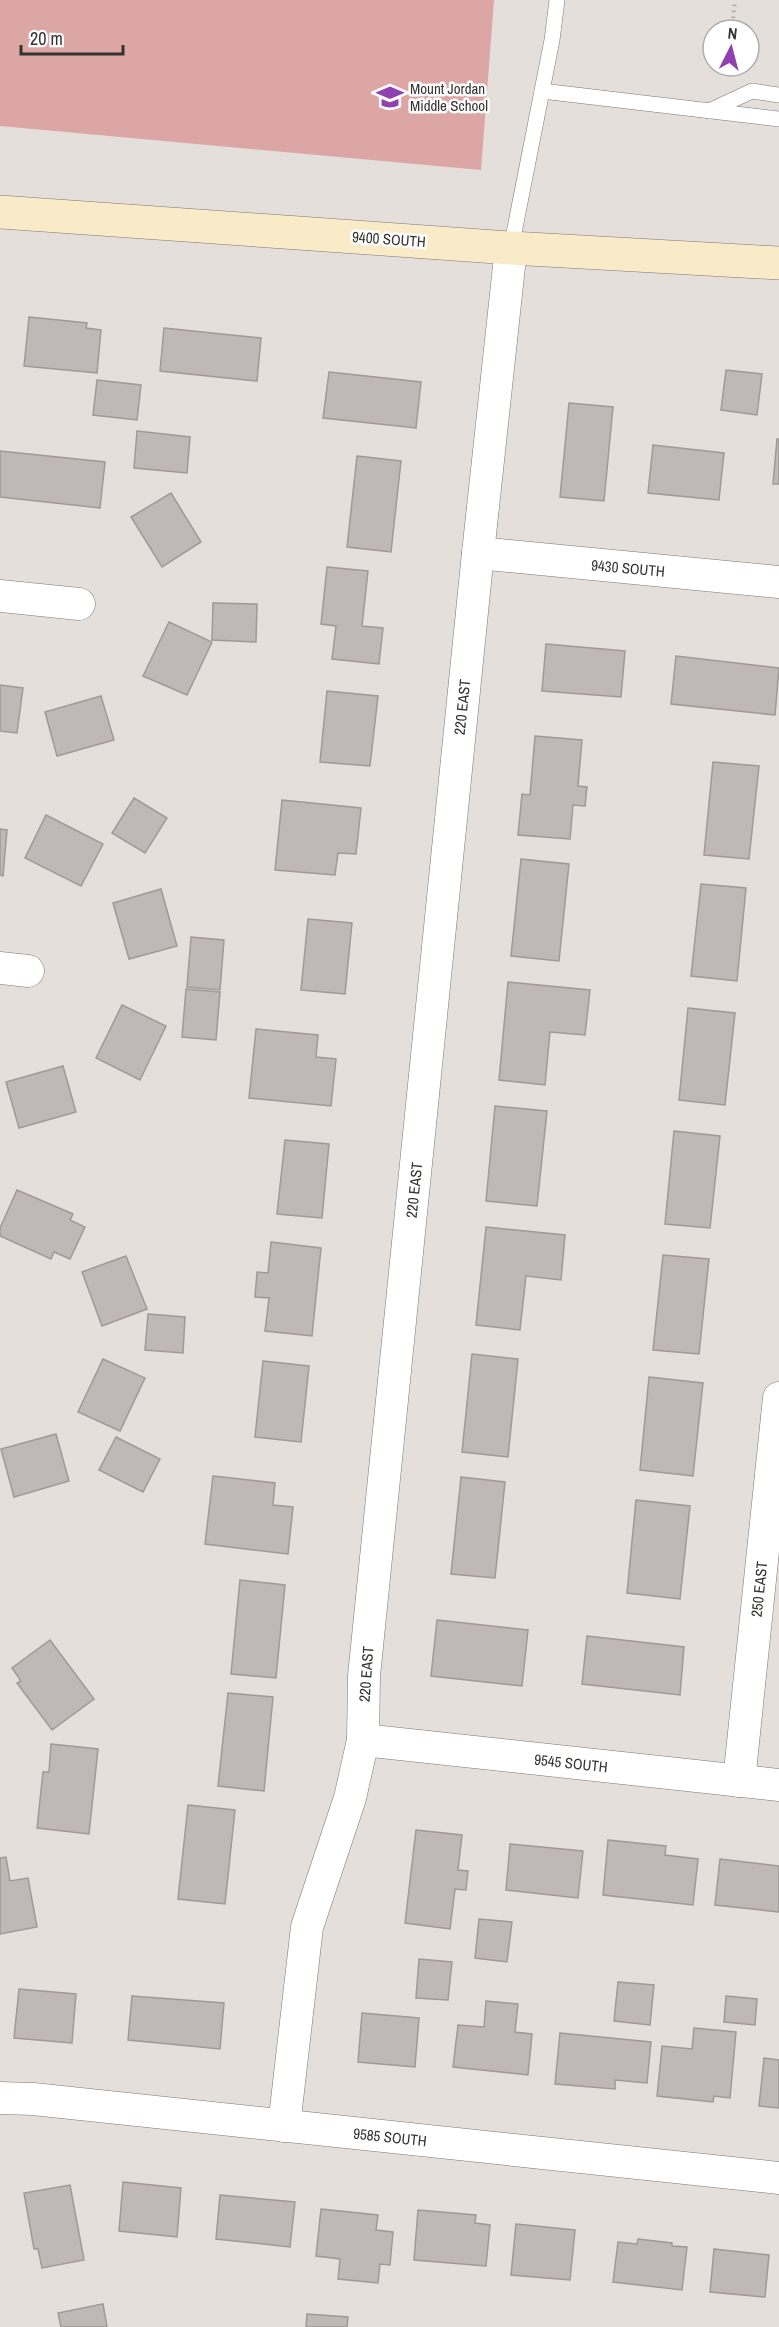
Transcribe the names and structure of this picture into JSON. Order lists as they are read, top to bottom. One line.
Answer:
{"streets":{"street":["9400 SOUTH","9430 SOUTH","220 EAST","250 EAST","9545 SOUTH","9585 SOUTH"]},"crossings":[["9400 SOUTH","220 EAST"],["9430 SOUTH","220 EAST"],["220 EAST","9545 SOUTH"],["220 EAST","9585 SOUTH"],["250 EAST","9545 SOUTH"]],"places":{"school or university":["Mount Jordan Middle School"]},"scale_bar":"20 m","north":"top"}
